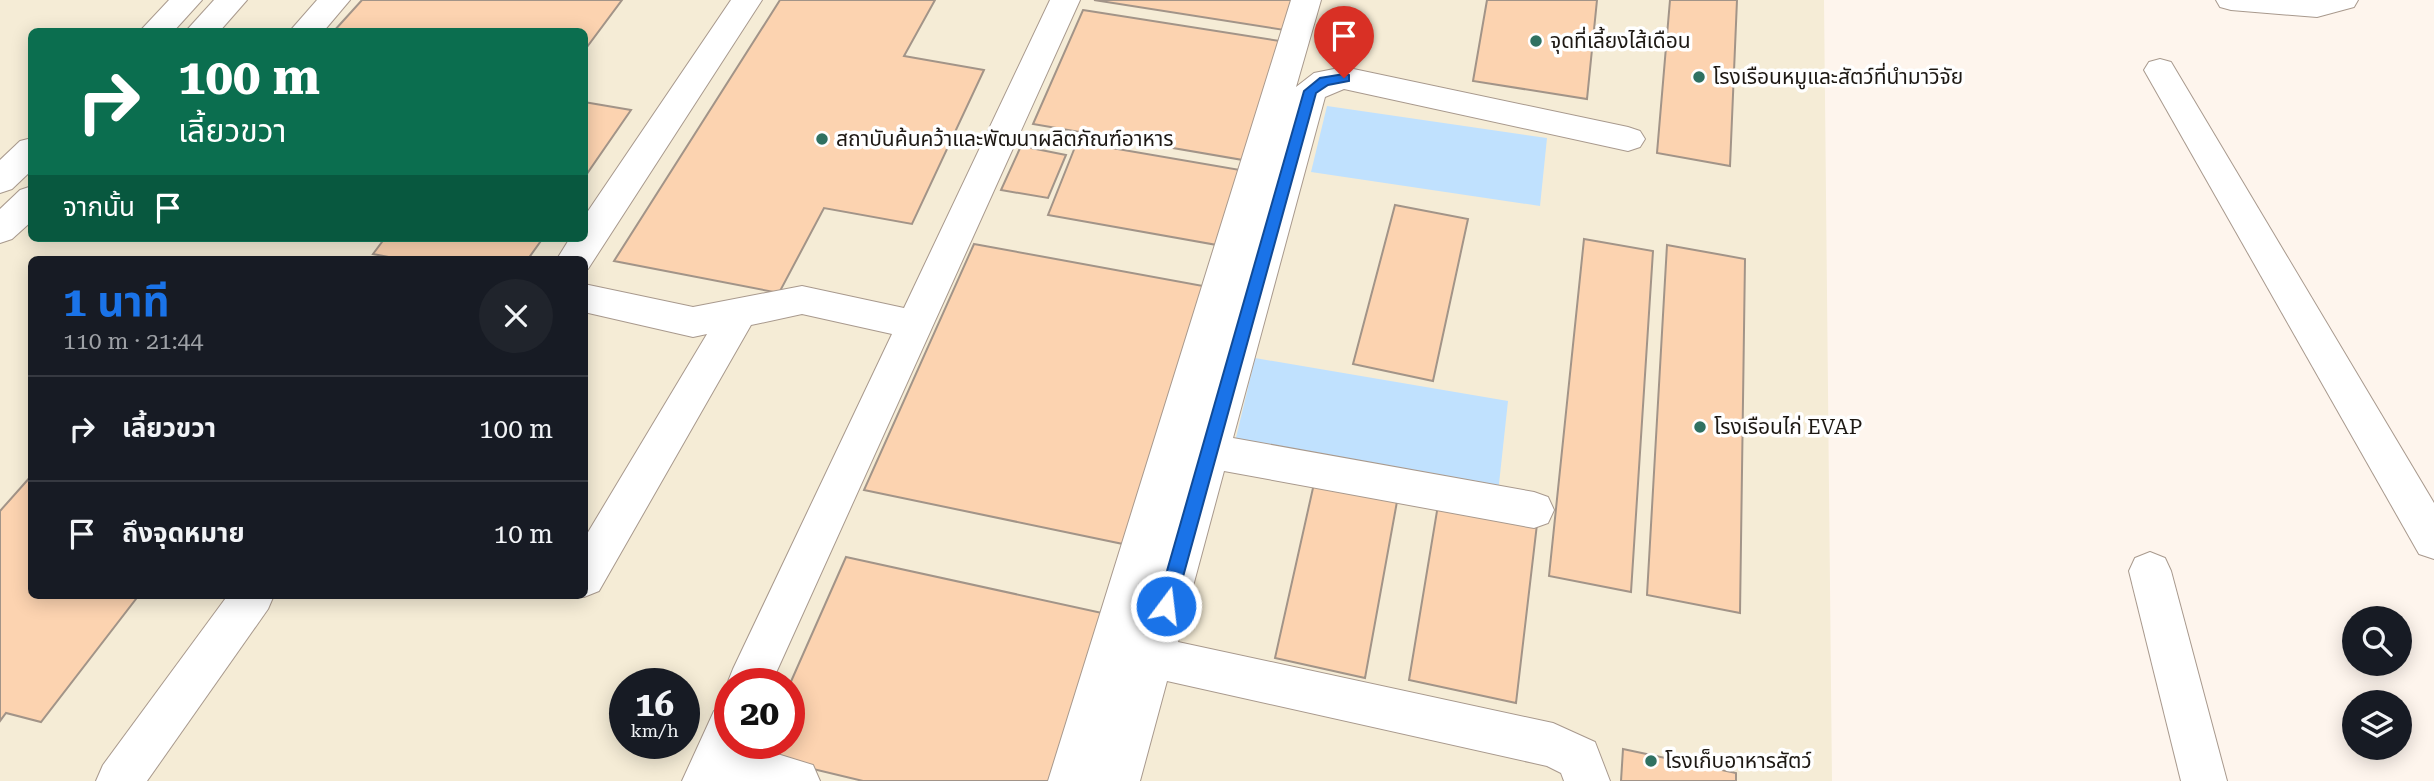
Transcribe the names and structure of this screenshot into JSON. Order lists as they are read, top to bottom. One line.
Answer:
{"places":["จุดที่เลี้ยงไส้เดือน","โรงเรือนหมูและสัตว์ที่นำมาวิจัย","สถาบันค้นคว้าและพัฒนาผลิตภัณฑ์อาหาร","โรงเรือนไก่ EVAP","โรงเก็บอาหารสัตว์"],"page":{"turn":["100 m","เลี้ยวขวา"],"then":"จากนั้น","heading":["1 นาที","110 m · 21:44"],"list":[{"name":"เลี้ยวขวา","value":"100 m"},{"name":"ถึงจุดหมาย","value":"10 m"}],"speed":"16 km/h","limit":"20"}}
